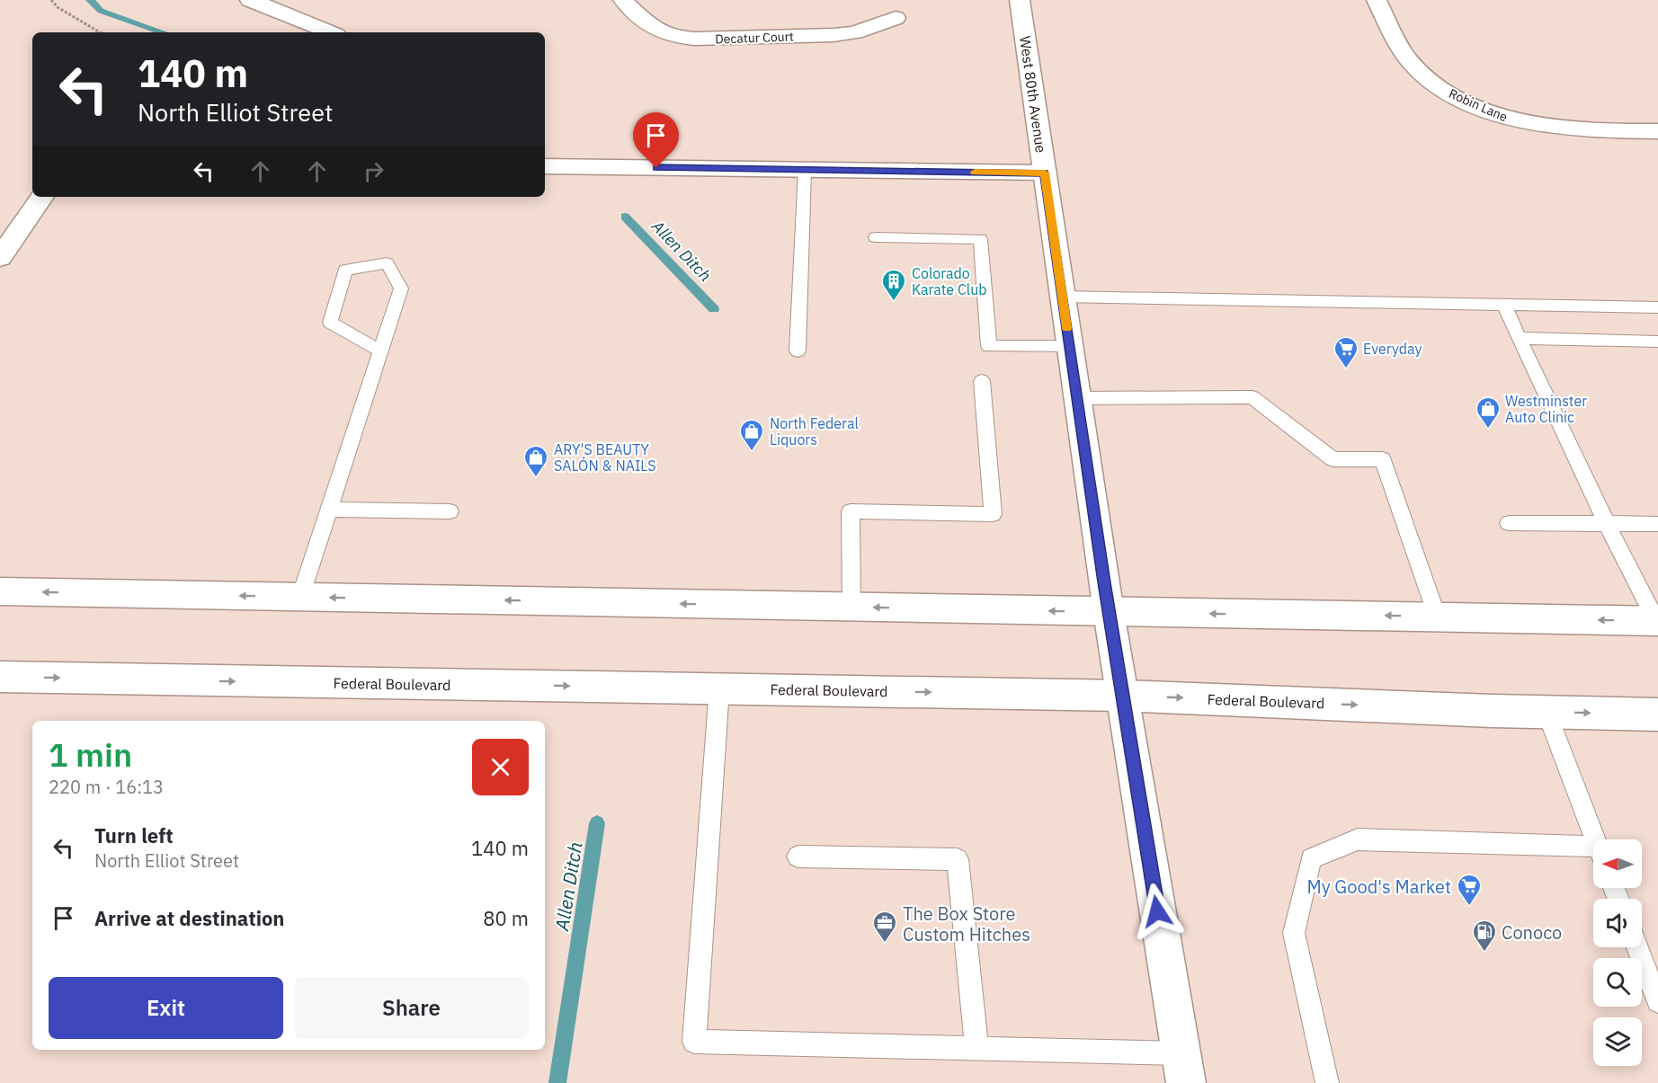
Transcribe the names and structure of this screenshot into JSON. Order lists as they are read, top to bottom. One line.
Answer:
{"streets":{"main road":["Decatur Court","West 80th Avenue","Robin Lane","Federal Boulevard"]},"crossings":[["West 80th Avenue","Federal Boulevard"]],"water":["Allen Ditch"],"places":{"building":["Colorado Karate Club"],"supermarket":["Everyday","My Good's Market"],"shop":["Westminster Auto Clinic","North Federal Liquors","ARY'S BEAUTY SALÓN & NAILS"],"office":["The Box Store Custom Hitches"],"fuel station":["Conoco"]},"north":"left","page":{"turn":["140 m","North Elliot Street"],"heading":["1 min","220 m · 16:13"],"list":[{"name":"Turn left","note":"North Elliot Street","value":"140 m"},{"name":"Arrive at destination","value":"80 m"}],"buttons":["Exit","Share"]}}
